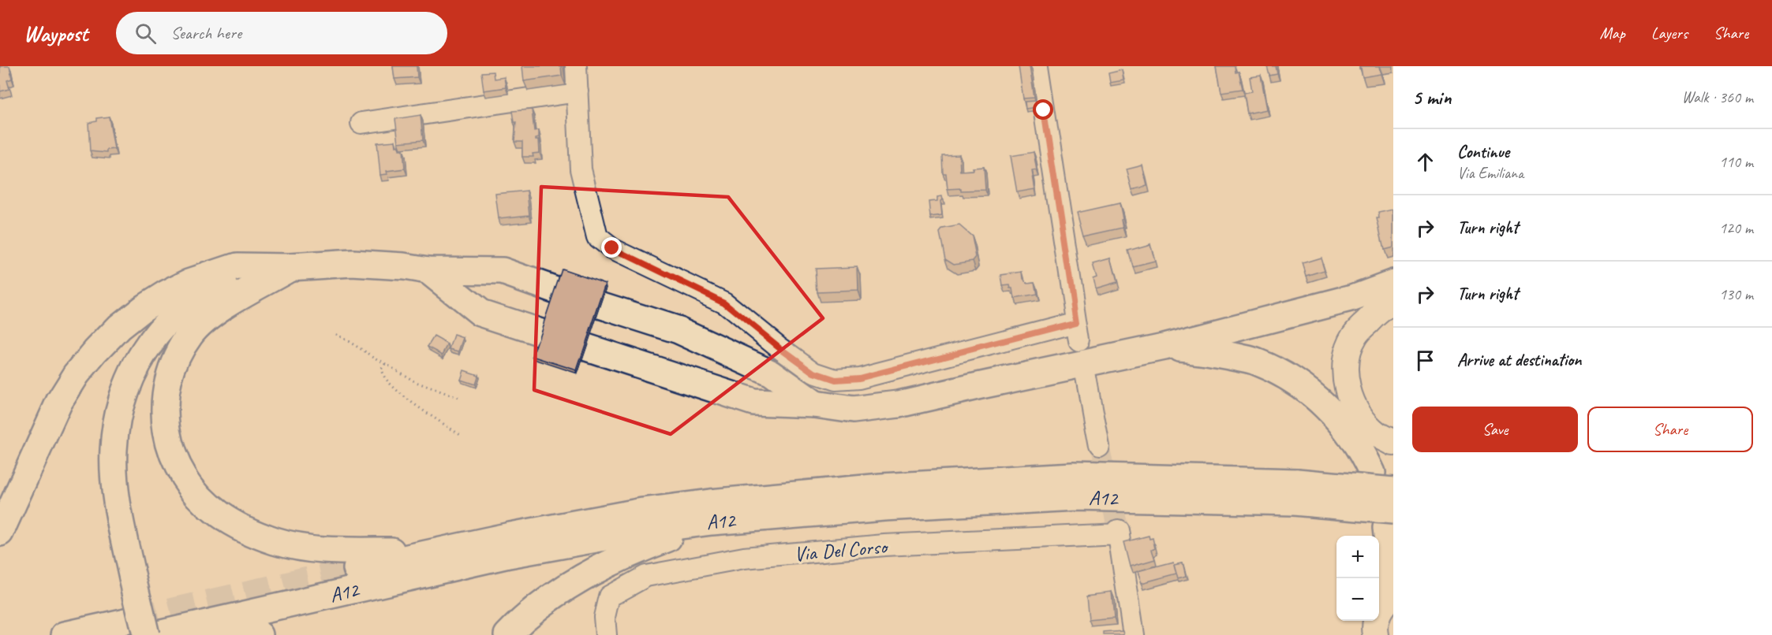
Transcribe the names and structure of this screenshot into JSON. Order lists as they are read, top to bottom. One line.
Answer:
{"streets":{"highway":["A12"],"street":["Via Del Corso"]},"page":{"header":"Waypost","search":"Search here","nav":["Map","Layers","Share"],"heading":["5 min","Walk · 360 m"],"list":[["Continue","Via Emiliana","110 m"],["Turn right","120 m"],["Turn right","130 m"],"Arrive at destination"],"buttons":["Save","Share"],"map_buttons":["+","−"]}}
